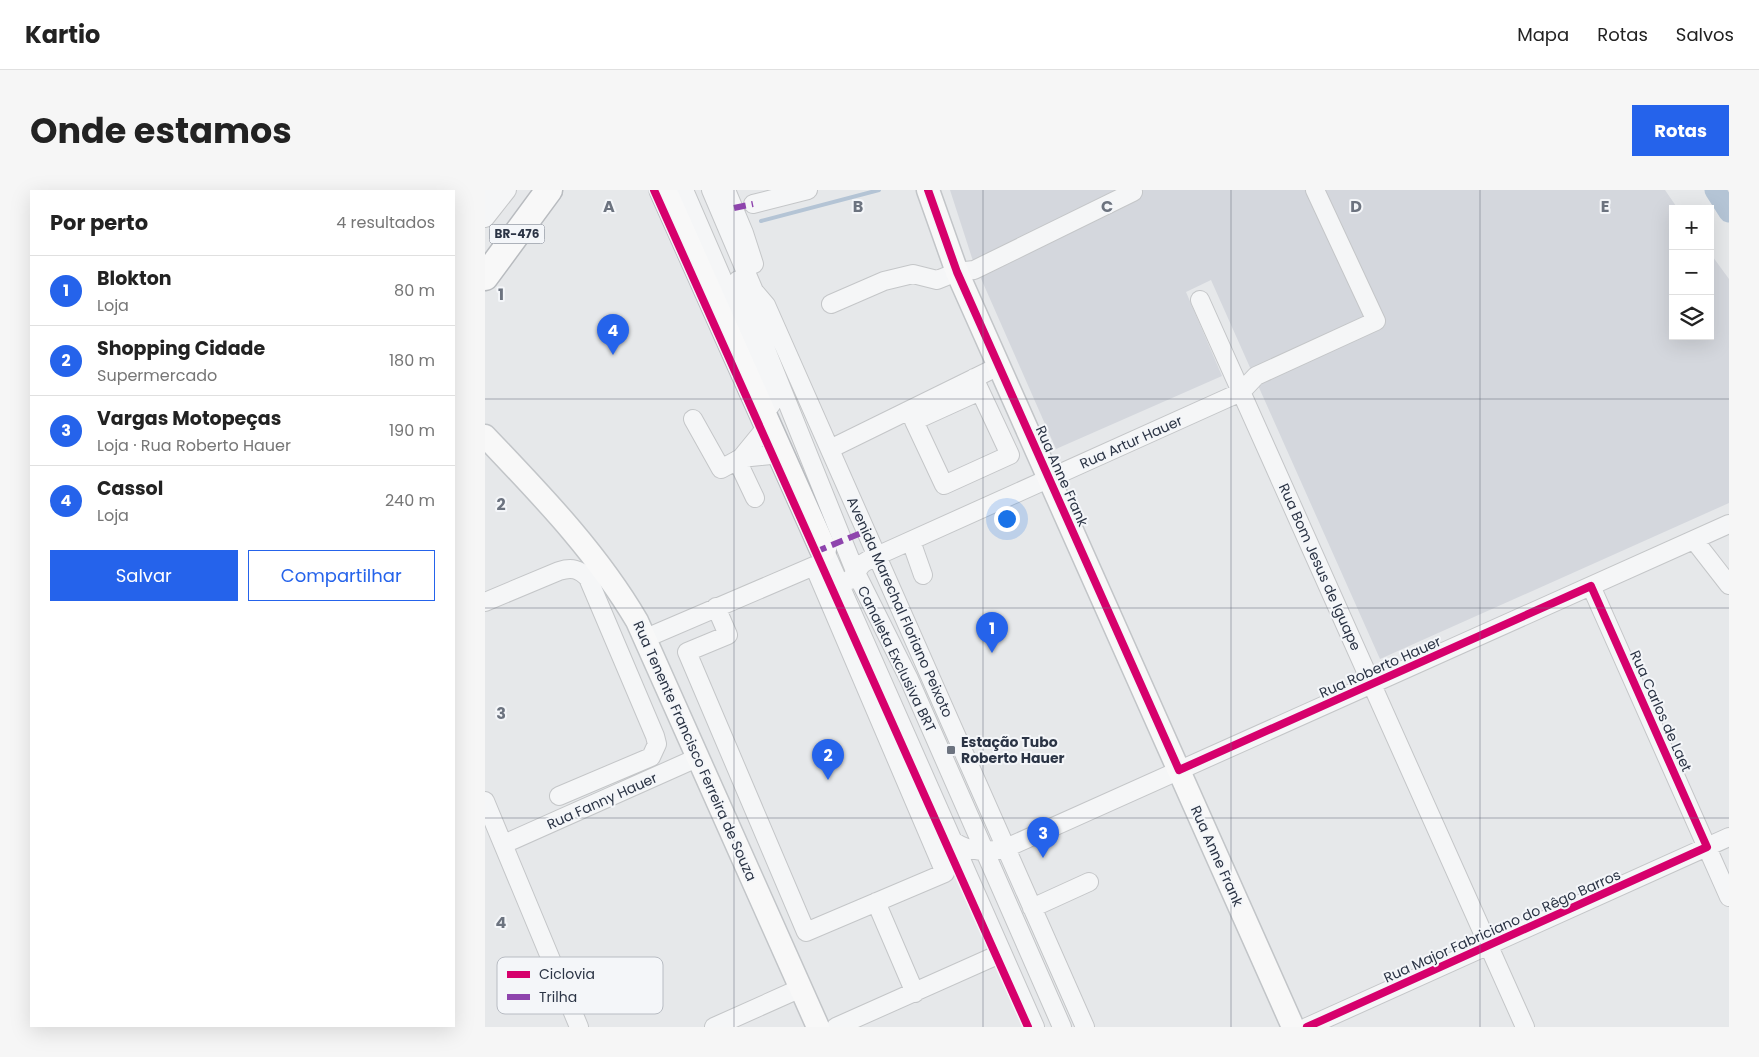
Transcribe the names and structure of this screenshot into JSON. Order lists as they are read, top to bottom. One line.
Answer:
{"streets":{"highway":["BR-476"],"main road":["Rua Anne Frank","Rua Tenente Francisco Ferreira de Souza"],"street":["Rua Artur Hauer","Rua Bom Jesus de Iguape","Avenida Marechal Floriano Peixoto","Canaleta Exclusiva BRT","Rua Roberto Hauer","Rua Carlos de Laet","Rua Fanny Hauer","Rua Major Fabriciano do Rêgo Barros"]},"crossings":[["Rua Artur Hauer","Rua Anne Frank"],["Rua Artur Hauer","Rua Bom Jesus de Iguape"],["Rua Artur Hauer","Avenida Marechal Floriano Peixoto"],["Rua Artur Hauer","Canaleta Exclusiva BRT"],["Rua Anne Frank","Rua Roberto Hauer"],["Rua Bom Jesus de Iguape","Rua Roberto Hauer"],["Rua Bom Jesus de Iguape","Rua Major Fabriciano do Rêgo Barros"],["Avenida Marechal Floriano Peixoto","Canaleta Exclusiva BRT"],["Avenida Marechal Floriano Peixoto","Rua Roberto Hauer"],["Canaleta Exclusiva BRT","Rua Roberto Hauer"],["Rua Roberto Hauer","Rua Carlos de Laet"],["Rua Carlos de Laet","Rua Major Fabriciano do Rêgo Barros"],["Rua Tenente Francisco Ferreira de Souza","Rua Fanny Hauer"]],"places":{"transit":["Estação Tubo Roberto Hauer"]},"legend":["Ciclovia","Trilha"],"page":{"header":"Kartio","nav":["Mapa","Rotas","Salvos"],"title":"Onde estamos","buttons":["Rotas",["Salvar","Compartilhar"]],"heading":["Por perto","4 resultados"],"map_buttons":["+","−"],"list":[{"mark":"1","name":"Blokton","note":"Loja","value":"80 m"},{"mark":"2","name":"Shopping Cidade","note":"Supermercado","value":"180 m"},{"mark":"3","name":"Vargas Motopeças","note":"Loja · Rua Roberto Hauer","value":"190 m"},{"mark":"4","name":"Cassol","note":"Loja","value":"240 m"}],"pins":["4","1","2","3"]},"grid":{"columns":["A","B","C","D","E"],"rows":["1","2","3","4"]}}
